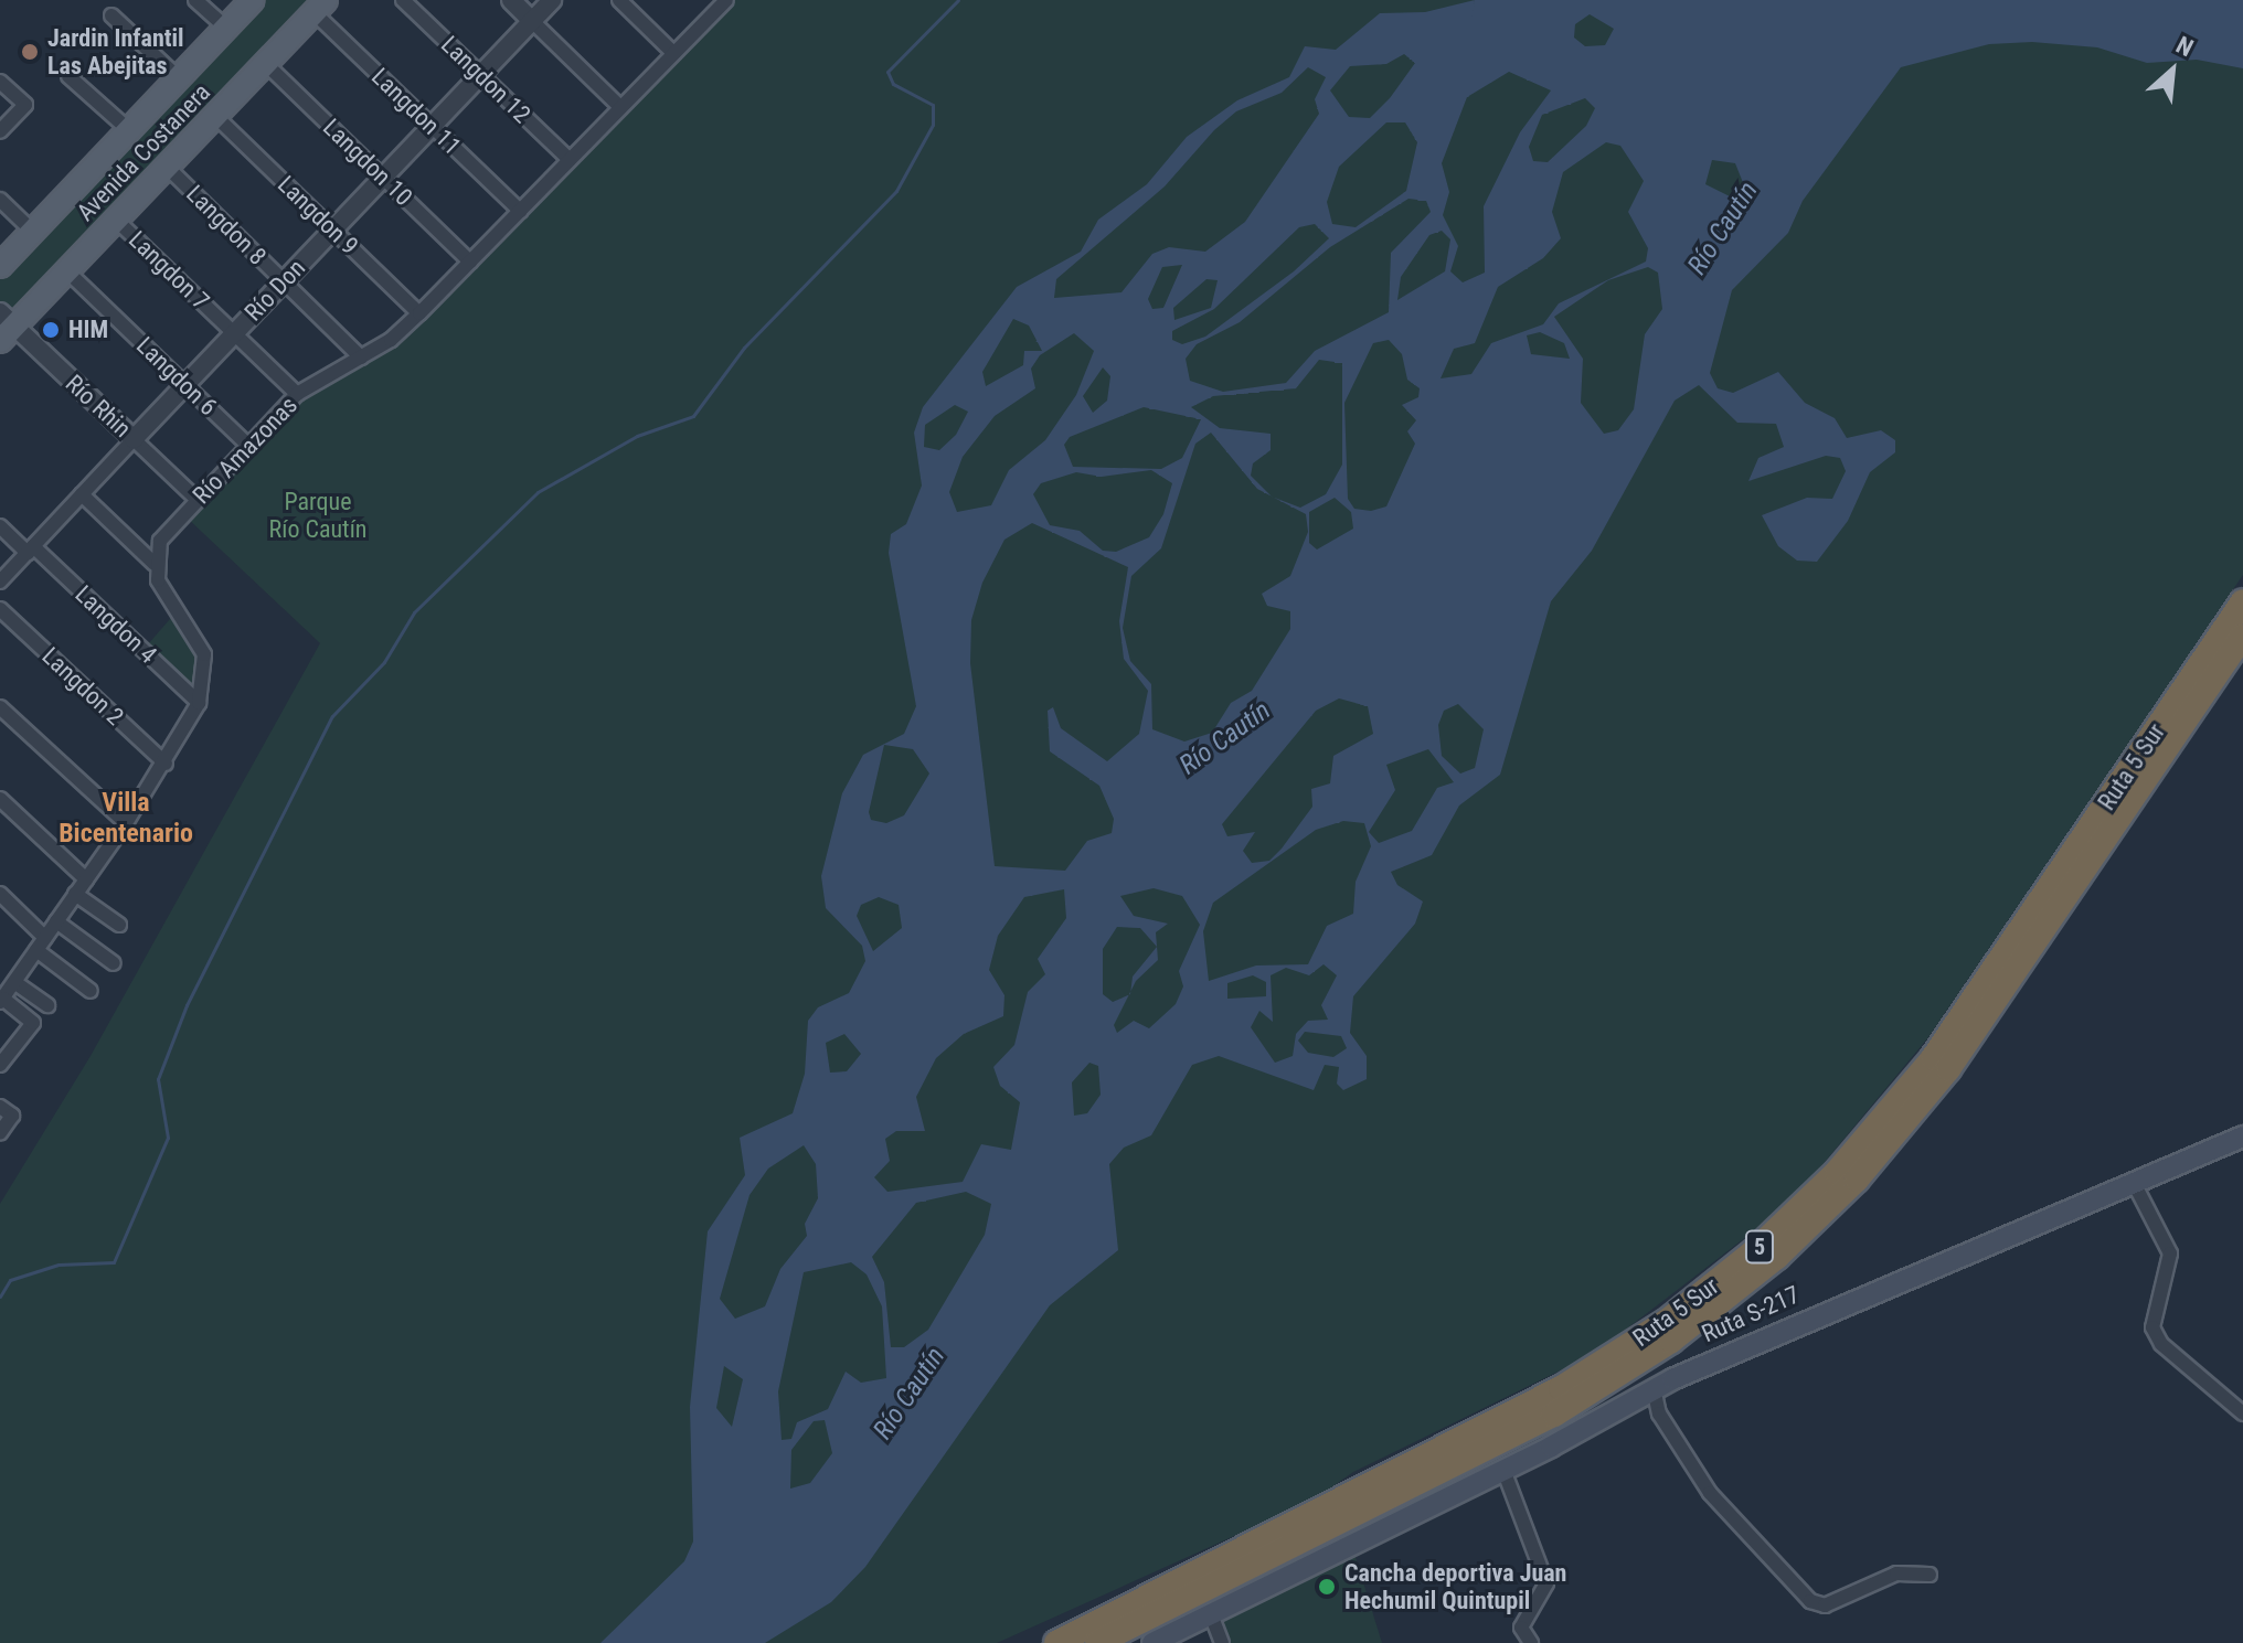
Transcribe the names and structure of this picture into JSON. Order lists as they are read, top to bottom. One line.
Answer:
{"streets":{"highway":["Ruta 5 Sur","5"],"main road":["Avenida Costanera","Ruta S-217"],"street":["Langdon 12","Langdon 11","Langdon 10","Langdon 9","Langdon 8","Langdon 7","Río Don","Langdon 6","Río Rhin","Río Amazonas","Langdon 4","Langdon 2"]},"crossings":[["Langdon 12","Río Don"],["Langdon 12","Río Amazonas"],["Langdon 11","Avenida Costanera"],["Langdon 11","Río Don"],["Langdon 11","Río Amazonas"],["Avenida Costanera","Langdon 10"],["Avenida Costanera","Langdon 9"],["Avenida Costanera","Langdon 8"],["Avenida Costanera","Langdon 7"],["Avenida Costanera","Langdon 6"],["Avenida Costanera","Río Rhin"],["Langdon 10","Río Don"],["Langdon 10","Río Amazonas"],["Langdon 9","Río Don"],["Langdon 9","Río Amazonas"],["Langdon 8","Río Don"],["Langdon 8","Río Amazonas"],["Langdon 7","Río Don"],["Langdon 7","Río Amazonas"],["Río Don","Langdon 6"],["Río Don","Río Rhin"],["Río Don","Langdon 4"],["Langdon 6","Río Amazonas"],["Río Rhin","Río Amazonas"]],"districts":["Villa Bicentenario"],"water":["Río Cautín"],"parks":["Parque Río Cautín"],"places":["Jardin Infantil Las Abejitas","HIM","Cancha deportiva Juan Hechumil Quintupil"],"north":"top right"}
